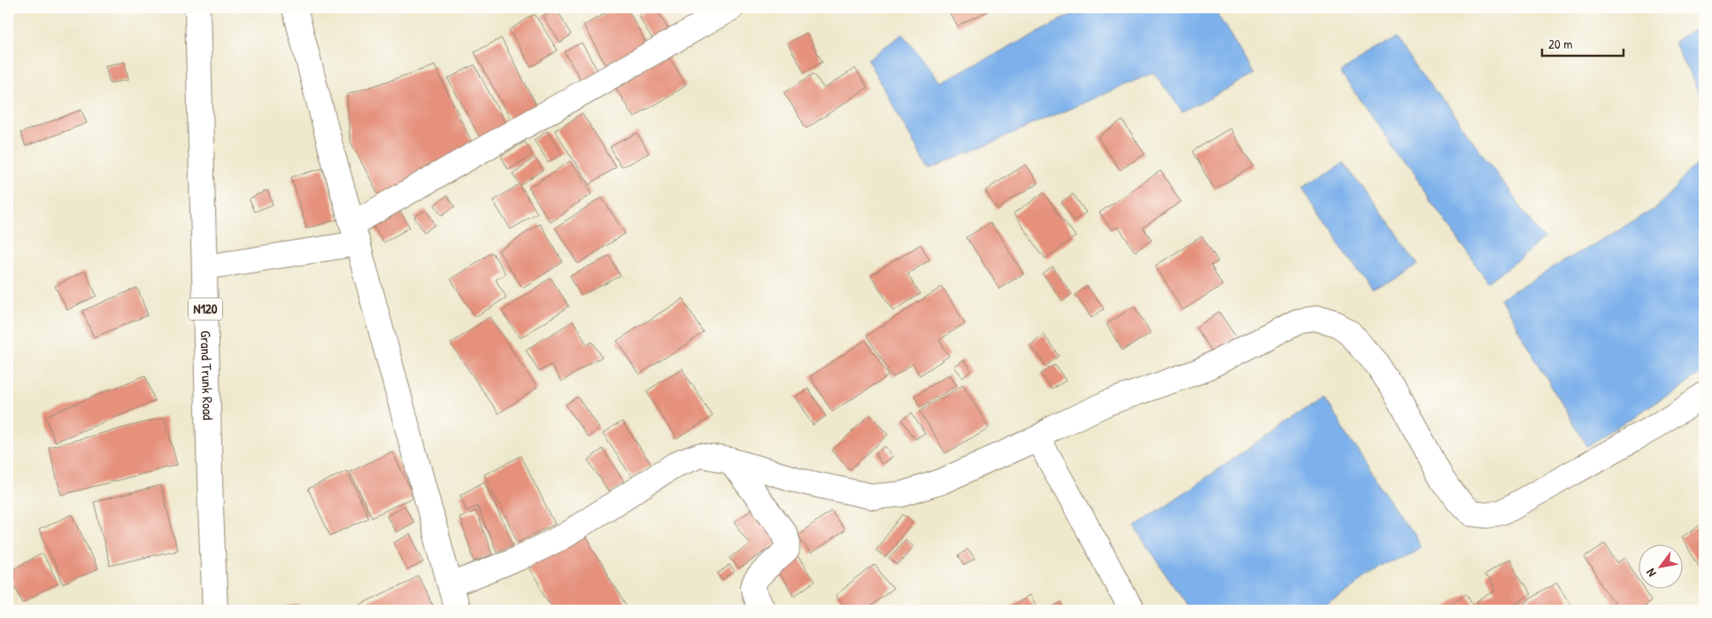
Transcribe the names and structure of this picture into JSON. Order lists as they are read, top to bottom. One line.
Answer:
{"streets":{"main road":["N120","Grand Trunk Road"]},"scale_bar":"20 m","north":"bottom left"}
